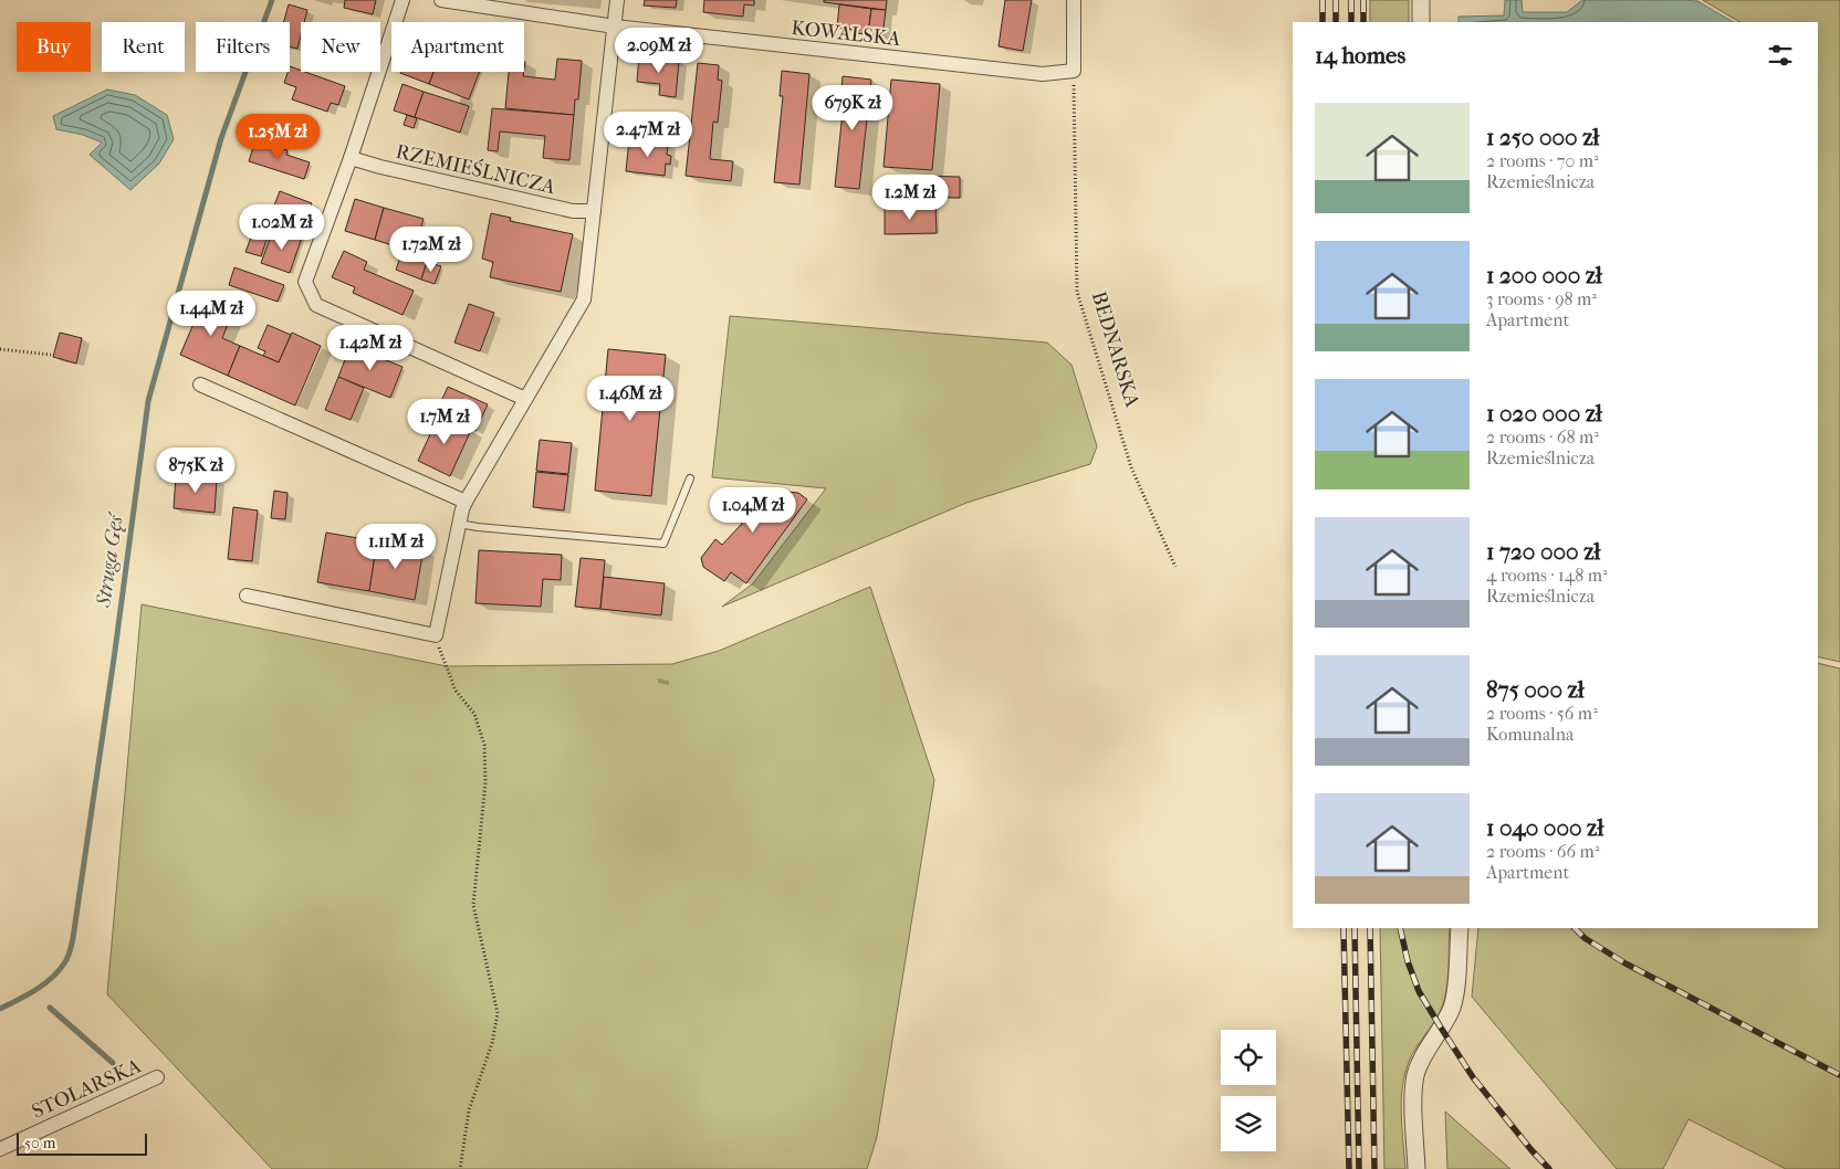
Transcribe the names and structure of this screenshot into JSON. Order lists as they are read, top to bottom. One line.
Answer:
{"streets":{"street":["KOWALSKA","RZEMIEŚLNICZA","STOLARSKA"],"path":["BEDNARSKA"]},"crossings":[["KOWALSKA","BEDNARSKA"]],"water":["Struga Gęś"],"scale_bar":"50 m","page":{"chip":["Buy","Rent","Filters","New","Apartment"],"heading":"14 homes","price":["2.09M zł","679K zł","2.47M zł","1.25M zł","1.2M zł","1.02M zł","1.72M zł","1.44M zł","1.42M zł","1.46M zł","1.7M zł","875K zł","1.04M zł","1.11M zł"],"list":[{"name":"1 250 000 zł","note":"2 rooms · 70 m² · Rzemieślnicza"},{"name":"1 200 000 zł","note":"3 rooms · 98 m² · Apartment"},{"name":"1 020 000 zł","note":"2 rooms · 68 m² · Rzemieślnicza"},{"name":"1 720 000 zł","note":"4 rooms · 148 m² · Rzemieślnicza"},{"name":"875 000 zł","note":"2 rooms · 56 m² · Komunalna"},{"name":"1 040 000 zł","note":"2 rooms · 66 m² · Apartment"}],"scale":"50 m"}}
